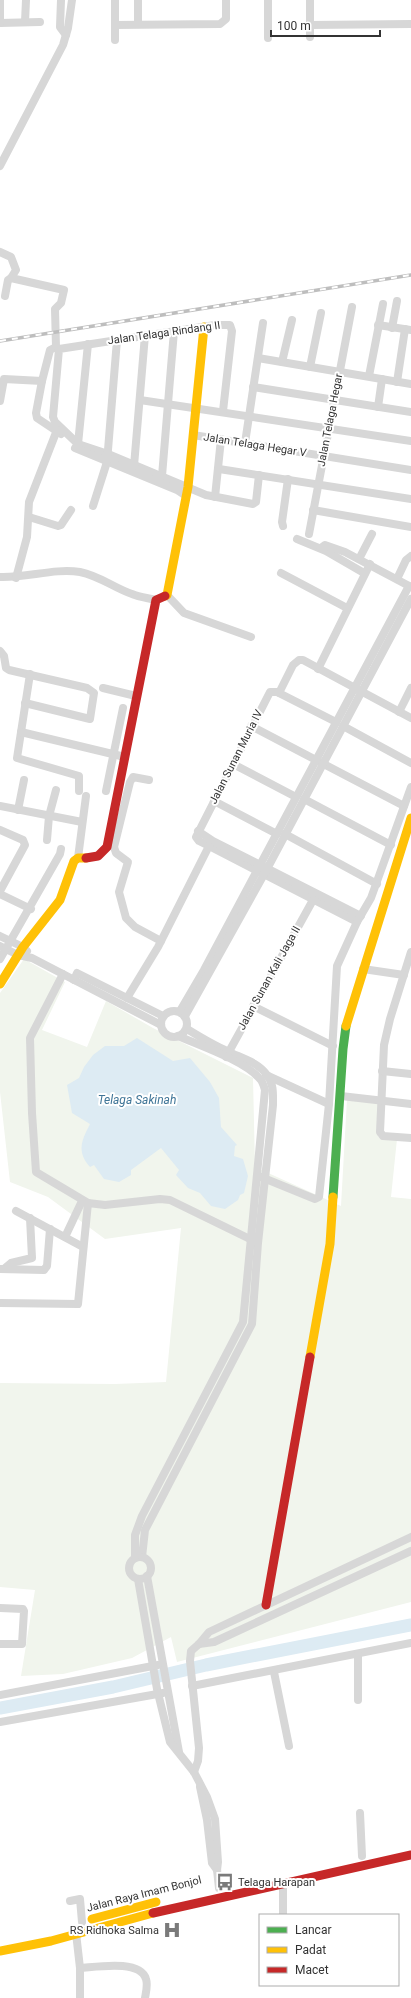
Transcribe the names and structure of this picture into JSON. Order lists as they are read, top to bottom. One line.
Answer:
{"streets":{"main road":["Jalan Raya Imam Bonjol"],"street":["Jalan Telaga Rindang II","Jalan Telaga Hegar","Jalan Telaga Hegar V","Jalan Sunan Muria IV","Jalan Sunan Kali Jaga II"]},"crossings":[["Jalan Telaga Hegar","Jalan Telaga Hegar V"]],"water":["Telaga Sakinah"],"places":{"bus stop":["Telaga Harapan"],"hospital":["RS Ridhoka Salma"]},"legend":["Lancar","Padat","Macet"],"scale_bar":"100 m"}
